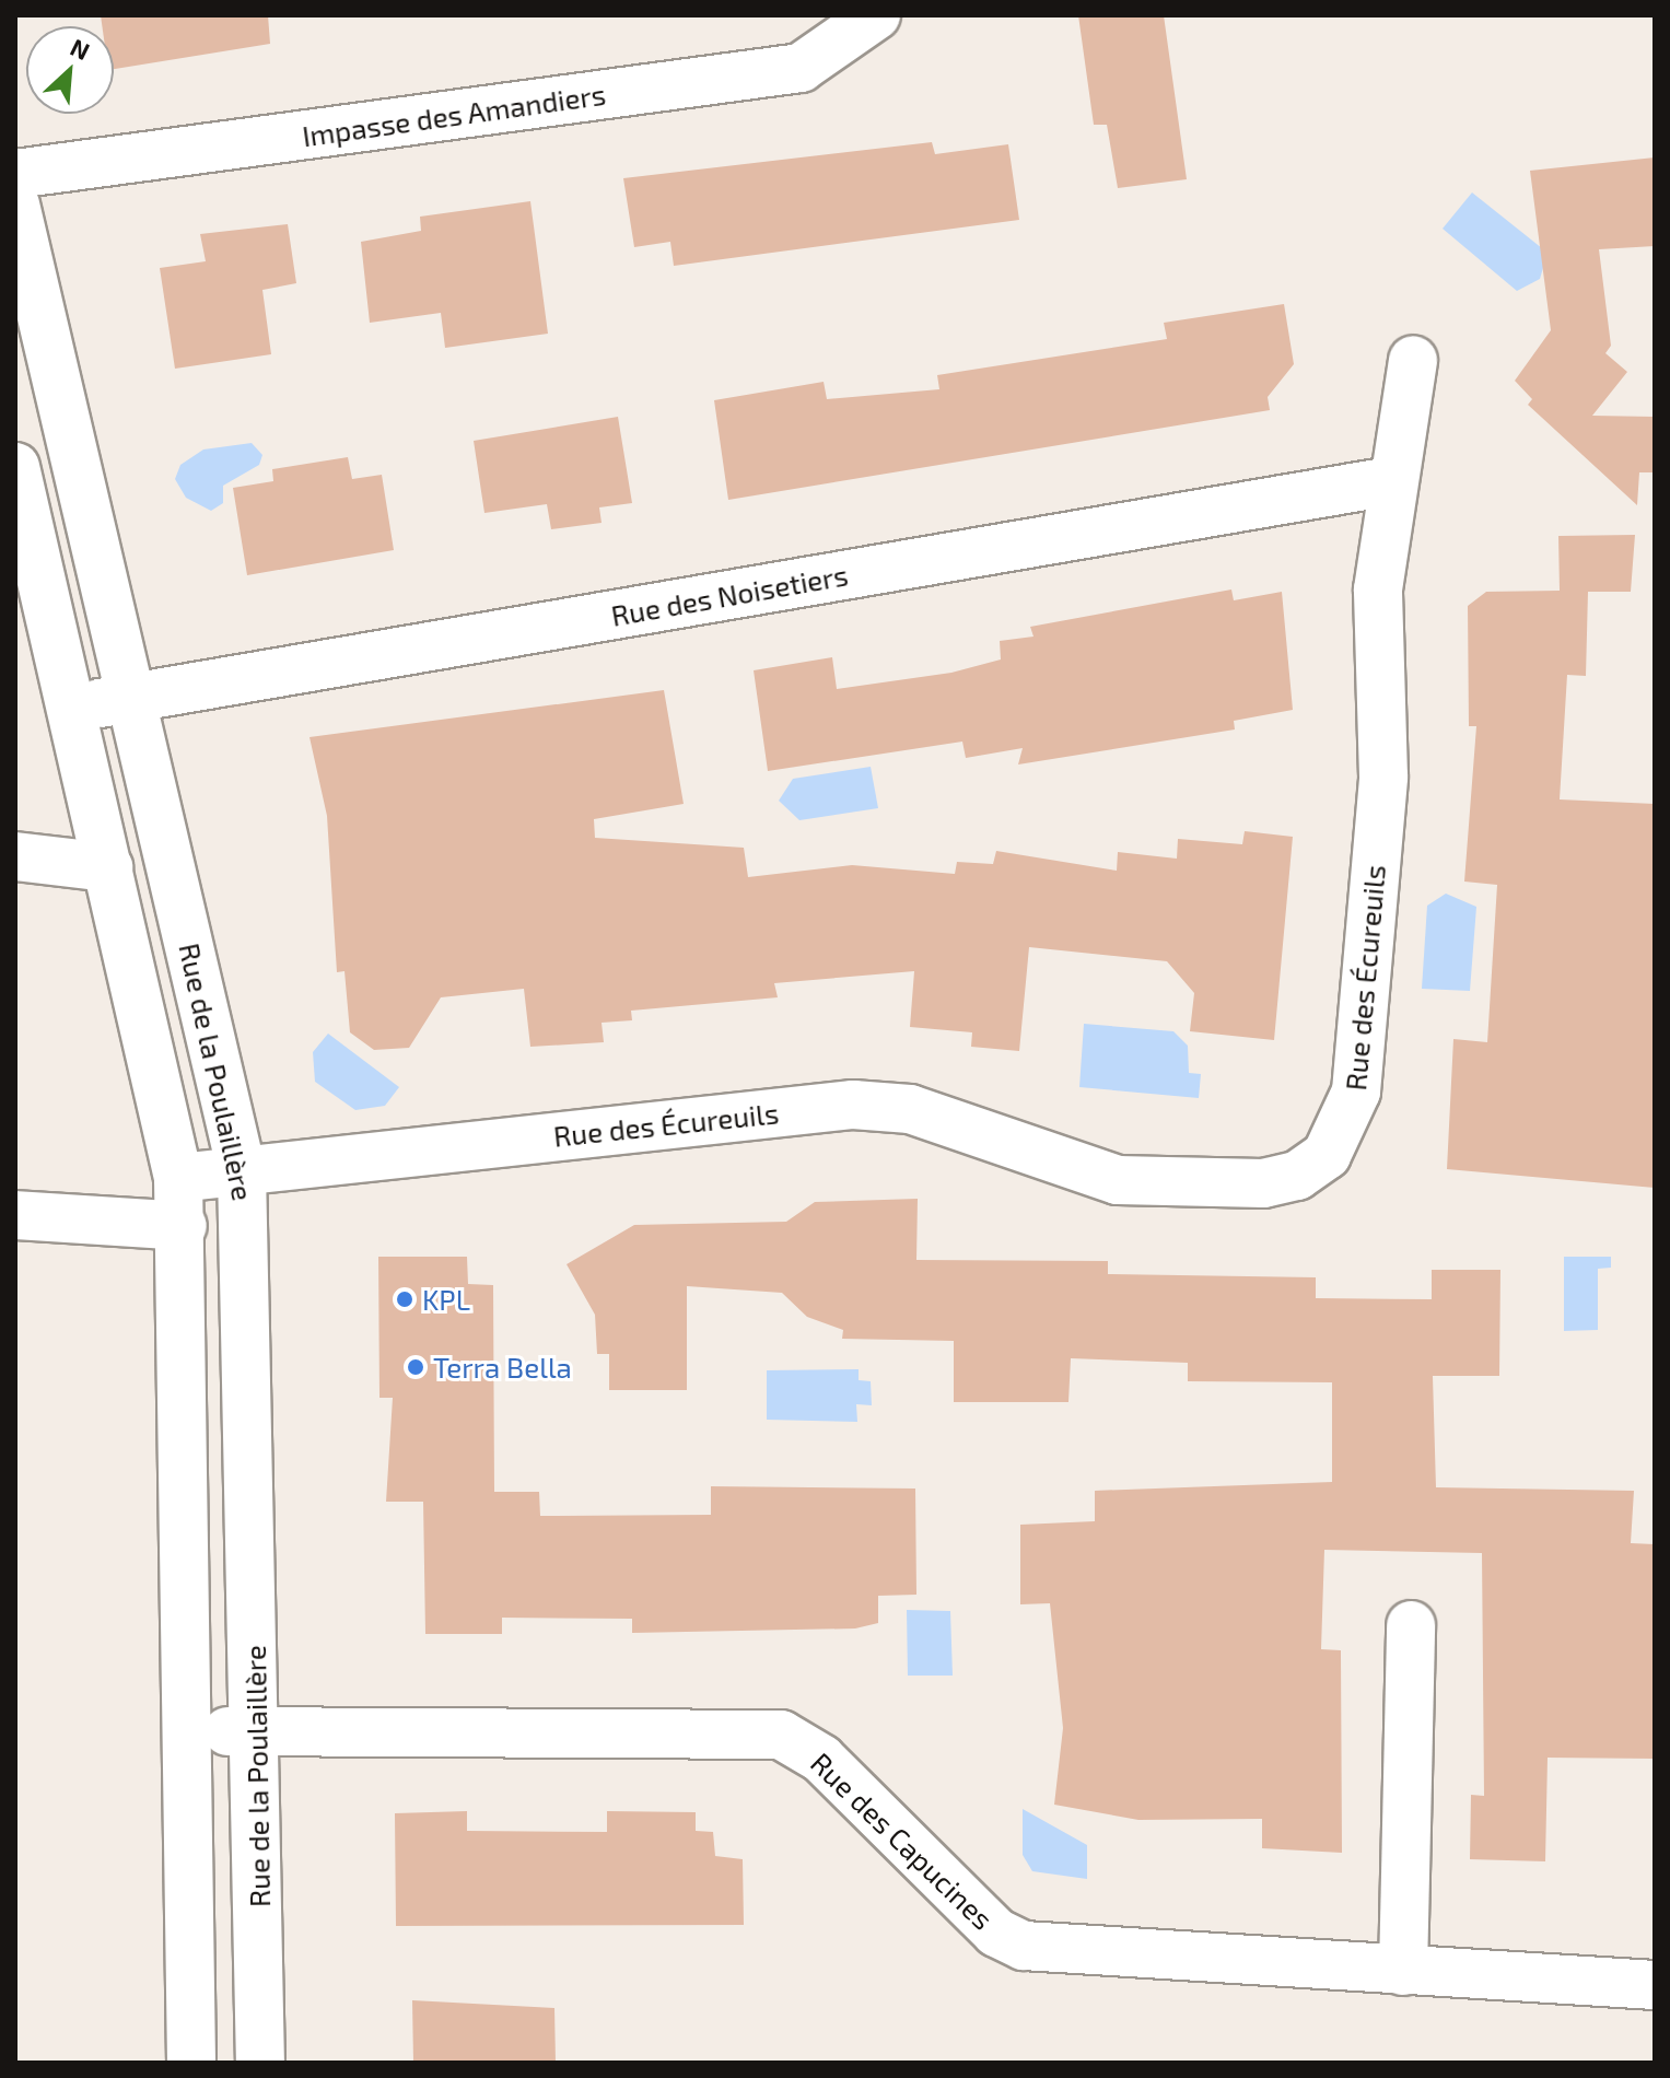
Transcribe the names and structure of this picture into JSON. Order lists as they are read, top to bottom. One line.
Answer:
{"streets":{"street":["Impasse des Amandiers","Rue des Noisetiers","Rue des Écureuils","Rue de la Poulaillère","Rue des Capucines"]},"crossings":[["Rue des Noisetiers","Rue des Écureuils"],["Rue des Noisetiers","Rue de la Poulaillère"],["Rue des Écureuils","Rue de la Poulaillère"],["Rue de la Poulaillère","Rue des Capucines"]],"places":["KPL","Terra Bella"],"north":"top right"}
